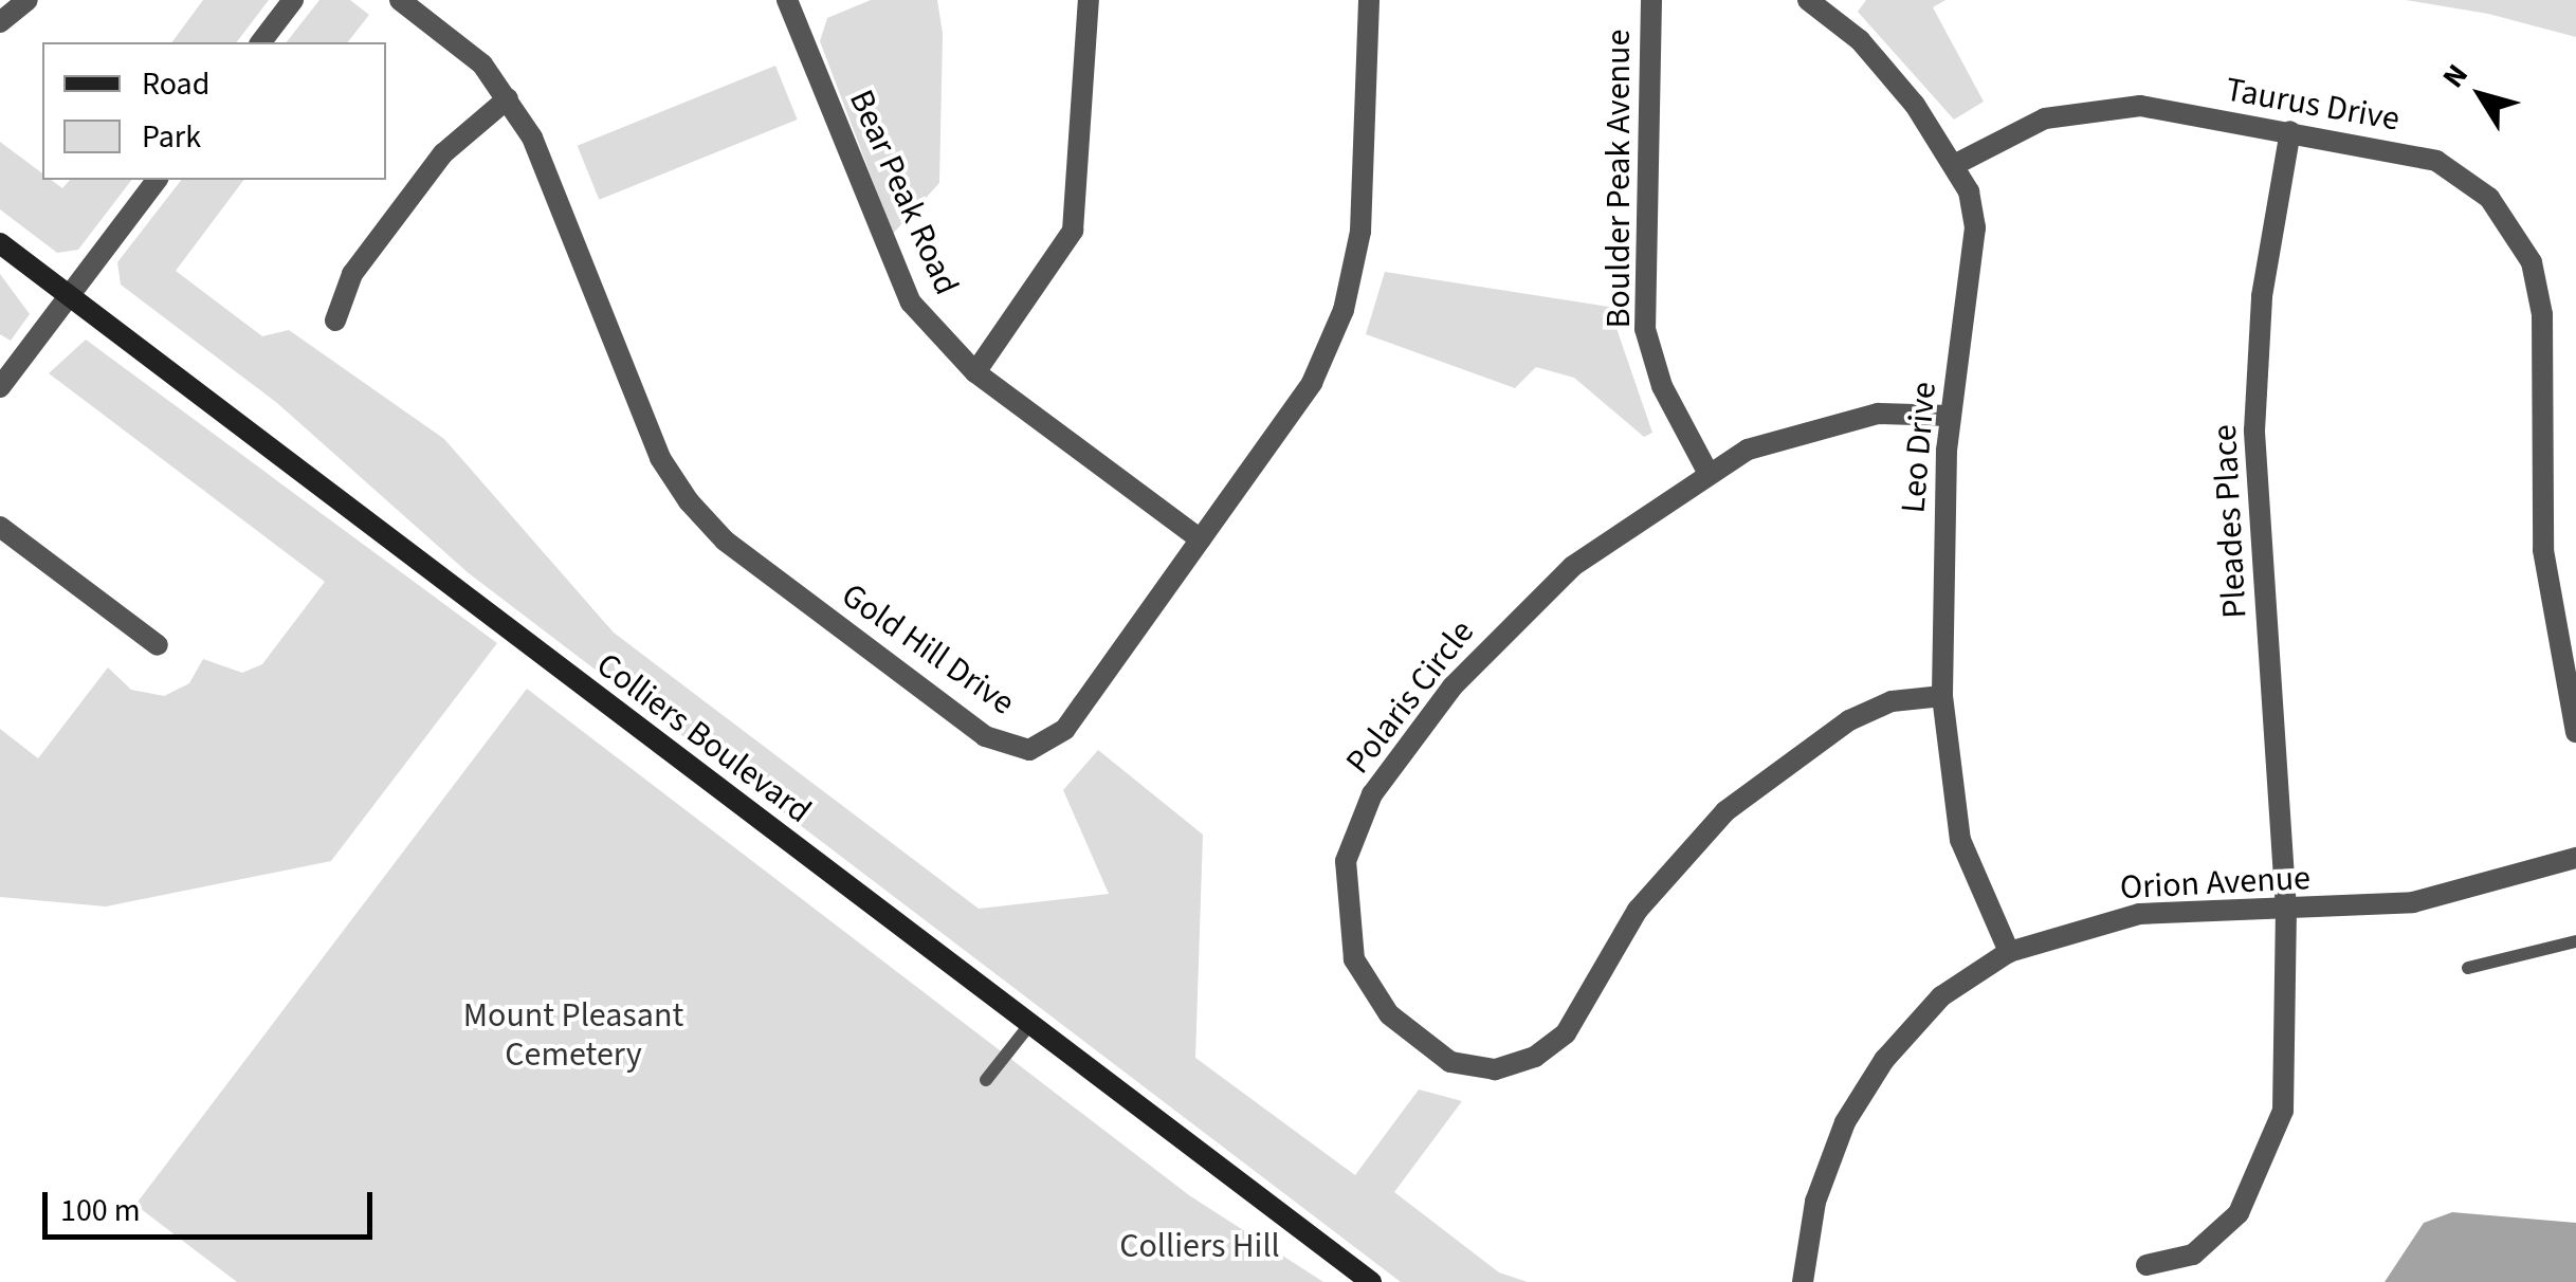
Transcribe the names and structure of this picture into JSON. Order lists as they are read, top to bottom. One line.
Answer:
{"streets":{"street":["Taurus Drive","Boulder Peak Avenue","Bear Peak Road","Leo Drive","Pleades Place","Gold Hill Drive","Polaris Circle","Colliers Boulevard","Orion Avenue"]},"crossings":[["Taurus Drive","Leo Drive"],["Taurus Drive","Pleades Place"],["Boulder Peak Avenue","Polaris Circle"],["Bear Peak Road","Gold Hill Drive"],["Leo Drive","Polaris Circle"],["Leo Drive","Orion Avenue"],["Pleades Place","Orion Avenue"]],"parks":["Mount Pleasant Cemetery","Colliers Hill"],"legend":["Road","Park"],"scale_bar":"100 m","north":"top left"}
